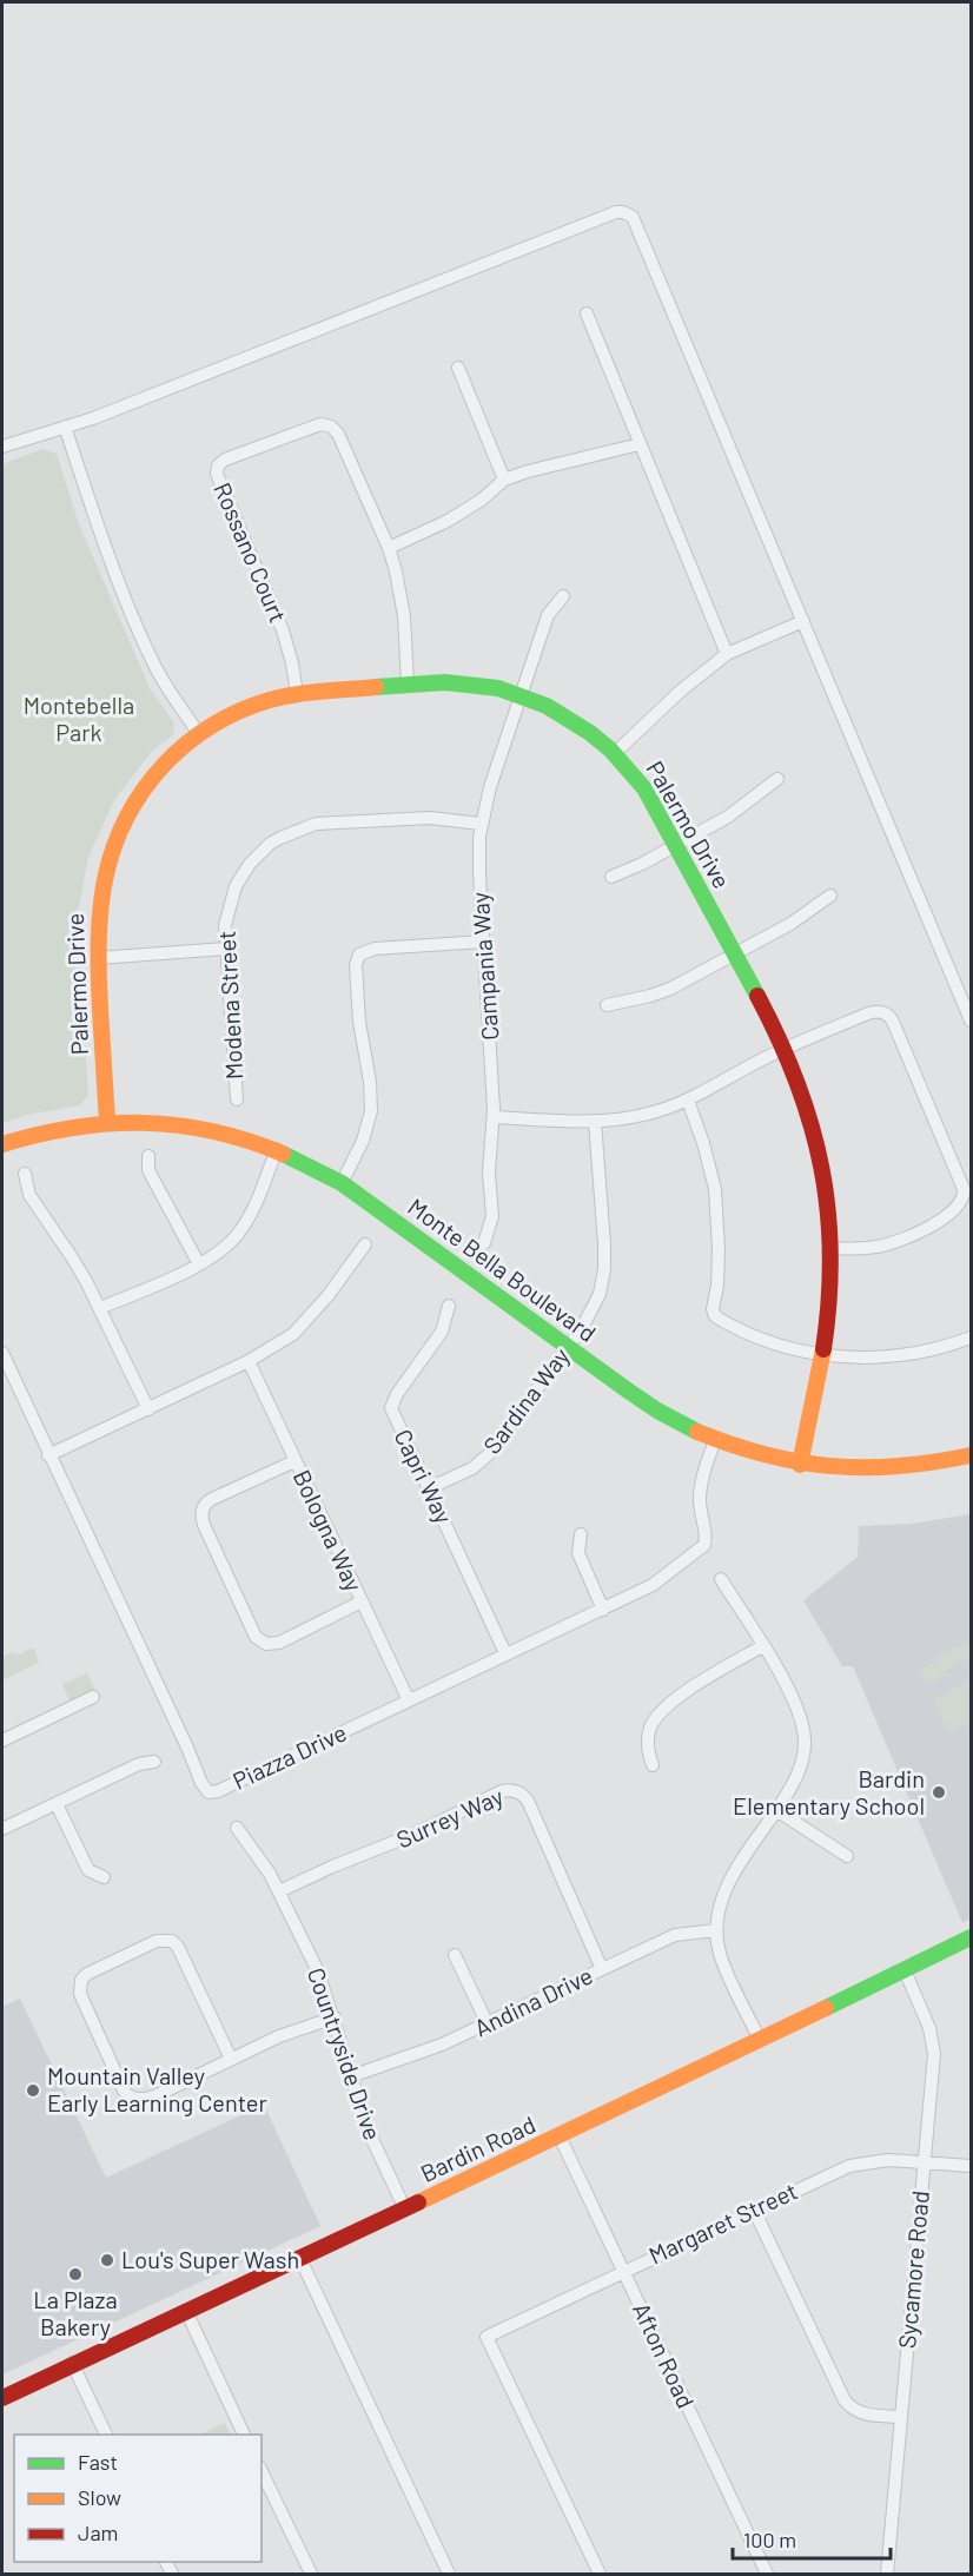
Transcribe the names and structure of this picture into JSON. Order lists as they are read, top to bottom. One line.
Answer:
{"streets":{"street":["Rossano Court","Palermo Drive","Campania Way","Modena Street","Monte Bella Boulevard","Sardina Way","Capri Way","Bologna Way","Piazza Drive","Surrey Way","Andina Drive","Countryside Drive","Bardin Road","Margaret Street","Sycamore Road","Afton Road"]},"crossings":[["Rossano Court","Palermo Drive"],["Palermo Drive","Campania Way"],["Palermo Drive","Monte Bella Boulevard"],["Campania Way","Modena Street"],["Monte Bella Boulevard","Sardina Way"],["Monte Bella Boulevard","Piazza Drive"],["Sardina Way","Capri Way"],["Capri Way","Piazza Drive"],["Bologna Way","Piazza Drive"],["Surrey Way","Andina Drive"],["Surrey Way","Countryside Drive"],["Andina Drive","Countryside Drive"],["Countryside Drive","Bardin Road"],["Bardin Road","Sycamore Road"],["Bardin Road","Afton Road"],["Margaret Street","Sycamore Road"],["Margaret Street","Afton Road"]],"parks":["Montebella Park"],"places":["Bardin Elementary School","Mountain Valley Early Learning Center","Lou's Super Wash","La Plaza Bakery"],"legend":["Fast","Slow","Jam"],"scale_bar":"100 m"}
